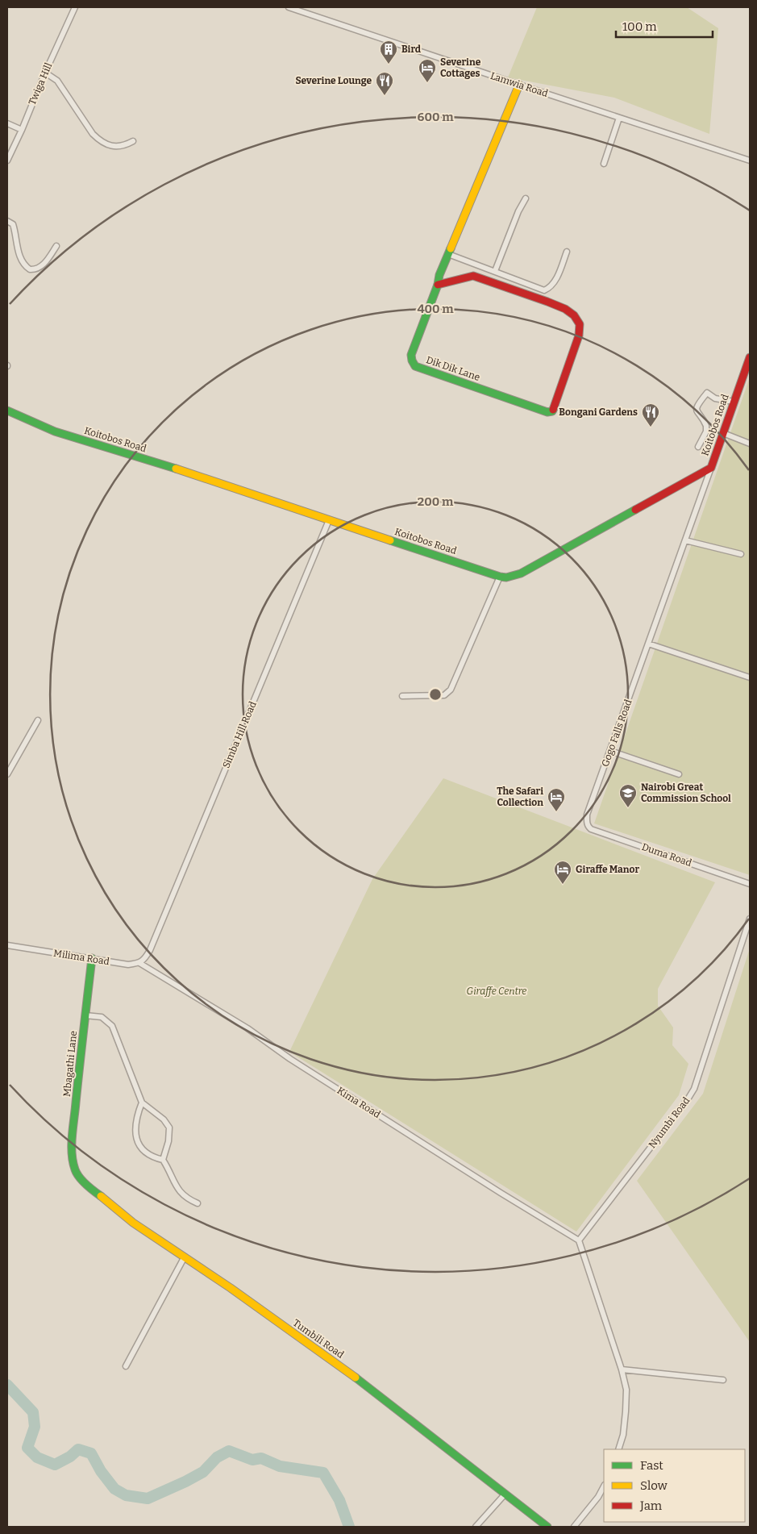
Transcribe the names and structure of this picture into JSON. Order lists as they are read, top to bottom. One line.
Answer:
{"streets":{"street":["Twiga Hill","Lamwia Road","Dik Dik Lane","Koitobos Road","Gogo Falls Road","Simba Hill Road","Duma Road","Milima Road","Mbagathi Lane","Kima Road","Nyumbi Road","Tumbili Road"]},"crossings":[["Lamwia Road","Dik Dik Lane"],["Koitobos Road","Gogo Falls Road"],["Koitobos Road","Simba Hill Road"],["Gogo Falls Road","Duma Road"],["Simba Hill Road","Milima Road"],["Simba Hill Road","Kima Road"],["Milima Road","Mbagathi Lane"],["Milima Road","Kima Road"],["Mbagathi Lane","Tumbili Road"],["Kima Road","Nyumbi Road"]],"parks":["Giraffe Centre"],"places":{"building":["Bird"],"hotel":["Severine Cottages","The Safari Collection","Giraffe Manor"],"restaurant":["Severine Lounge","Bongani Gardens"],"school or university":["Nairobi Great Commission School"]},"legend":["Fast","Slow","Jam"],"scale_bar":"100 m","rings":["600 m","400 m","200 m"]}
